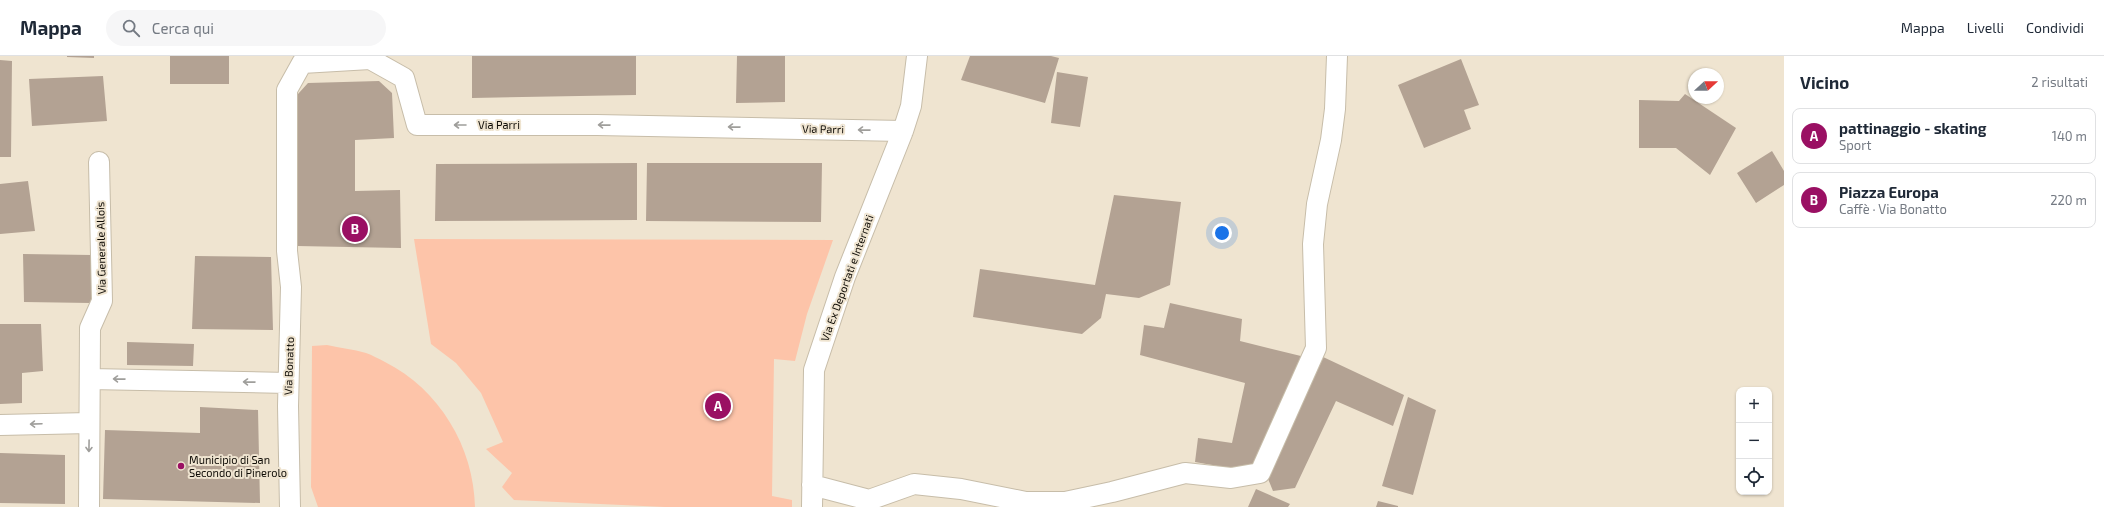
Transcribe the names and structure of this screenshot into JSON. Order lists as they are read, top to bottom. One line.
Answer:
{"streets":{"street":["Via Parri","Via Generale Allois","Via Ex Deportati e Internati","Via Bonatto"]},"crossings":[["Via Parri","Via Ex Deportati e Internati"],["Via Parri","Via Bonatto"]],"places":["Municipio di San Secondo di Pinerolo"],"north":"right","page":{"header":"Mappa","search":"Cerca qui","nav":["Mappa","Livelli","Condividi"],"heading":["Vicino","2 risultati"],"list":[{"mark":"A","name":"pattinaggio - skating","note":"Sport","value":"140 m"},{"mark":"B","name":"Piazza Europa","note":"Caffè · Via Bonatto","value":"220 m"}],"pins":["B","A"],"map_buttons":["+","−"]}}
